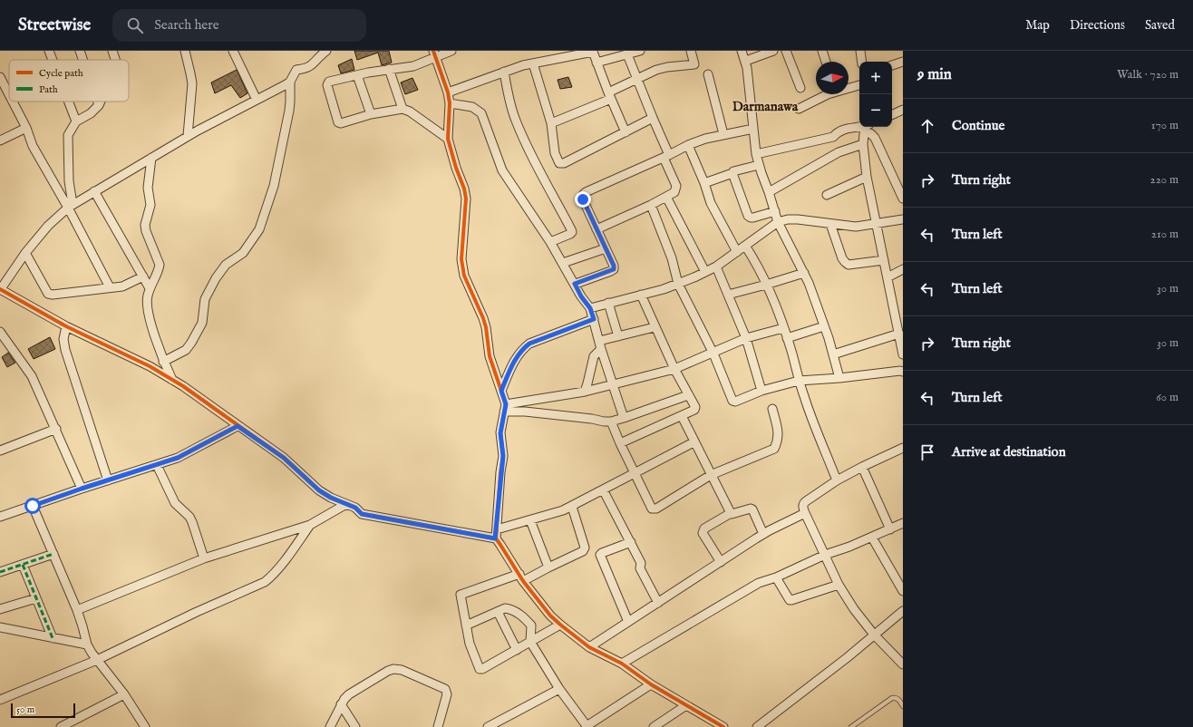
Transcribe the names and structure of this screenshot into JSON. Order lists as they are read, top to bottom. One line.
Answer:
{"districts":["Darmanawa"],"legend":["Cycle path","Path"],"scale_bar":"50 m","north":"right","page":{"header":"Streetwise","search":"Search here","nav":["Map","Directions","Saved"],"heading":["9 min","Walk · 720 m"],"map_buttons":["+","−"],"list":[["Continue","170 m"],["Turn right","220 m"],["Turn left","210 m"],["Turn left","30 m"],["Turn right","30 m"],["Turn left","60 m"],"Arrive at destination"],"scale":"50 m"}}
